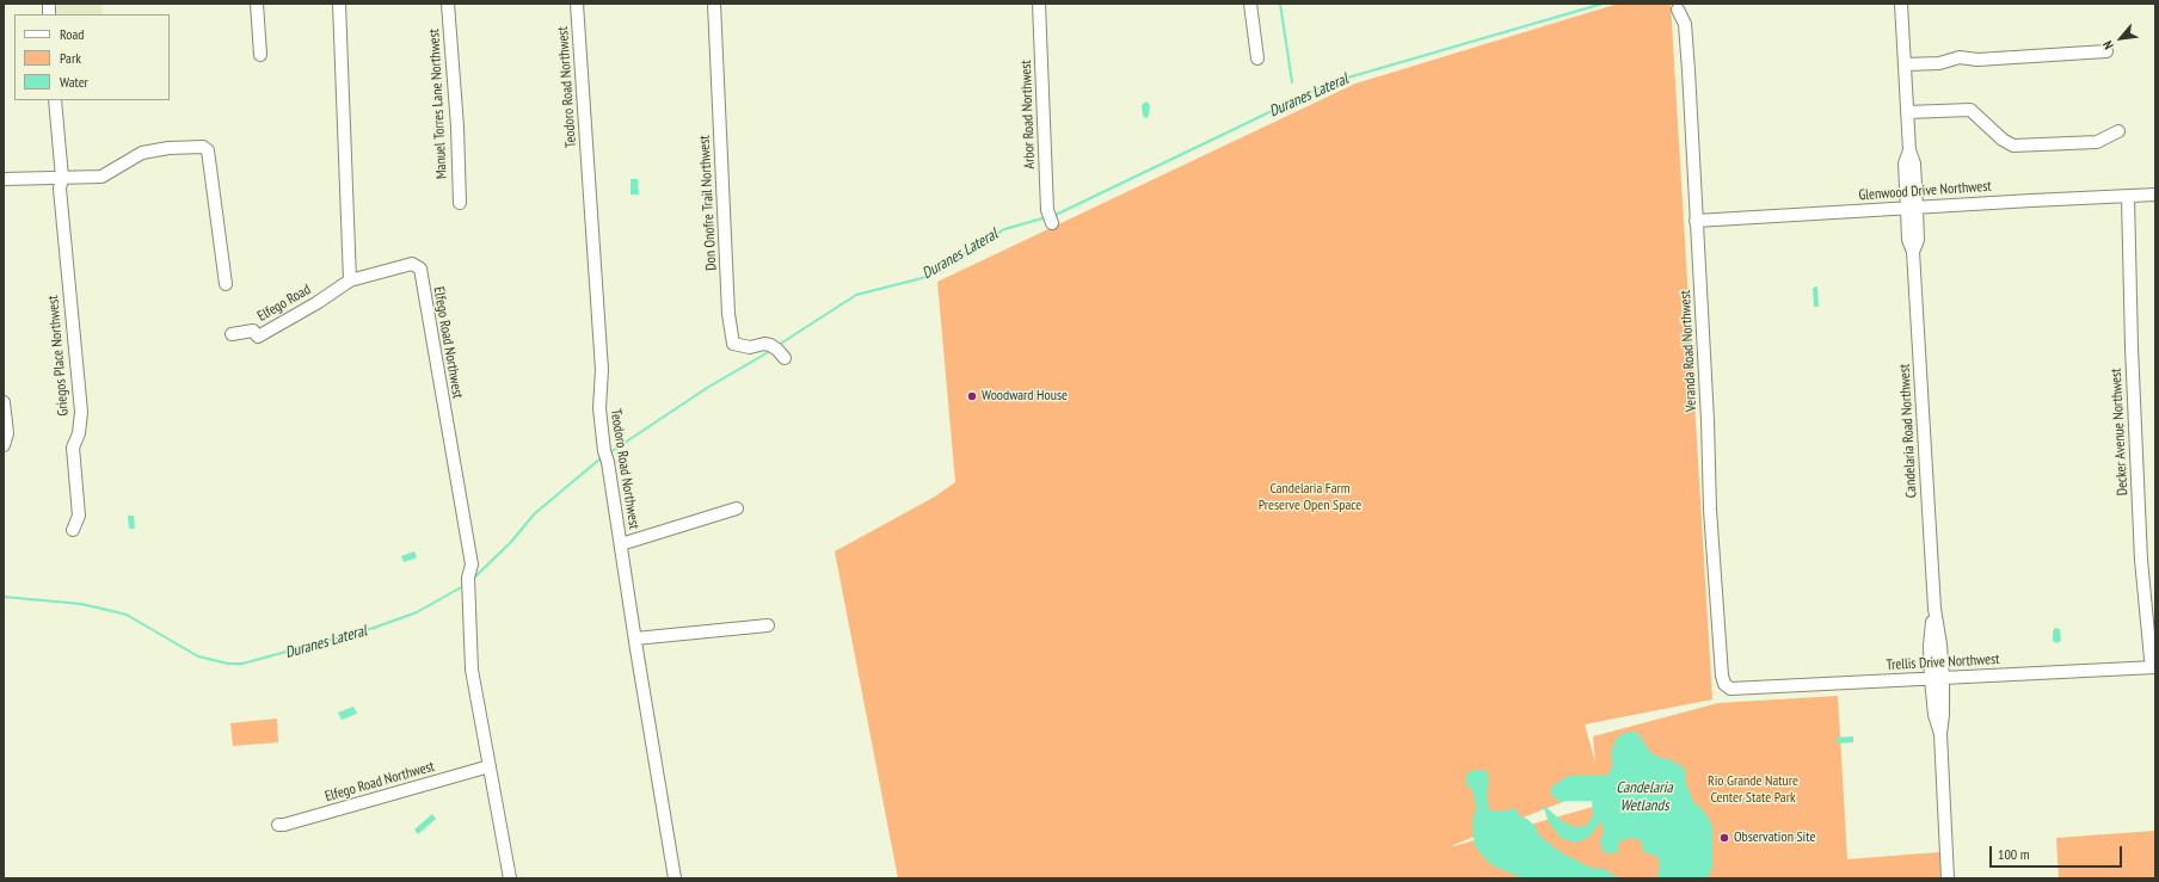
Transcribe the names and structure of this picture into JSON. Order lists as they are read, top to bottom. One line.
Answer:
{"streets":{"street":["Teodoro Road Northwest","Manuel Torres Lane Northwest","Arbor Road Northwest","Glenwood Drive Northwest","Don Onofre Trail Northwest","Elfego Road","Elfego Road Northwest","Veranda Road Northwest","Griegos Place Northwest","Candelaria Road Northwest","Decker Avenue Northwest","Trellis Drive Northwest"]},"crossings":[["Glenwood Drive Northwest","Veranda Road Northwest"],["Glenwood Drive Northwest","Candelaria Road Northwest"],["Glenwood Drive Northwest","Decker Avenue Northwest"],["Elfego Road","Elfego Road Northwest"],["Veranda Road Northwest","Trellis Drive Northwest"],["Candelaria Road Northwest","Trellis Drive Northwest"],["Decker Avenue Northwest","Trellis Drive Northwest"]],"water":["Duranes Lateral","Candelaria Wetlands"],"parks":["Candelaria Farm Preserve Open Space","Rio Grande Nature Center State Park"],"places":["Woodward House","Observation Site"],"legend":["Road","Park","Water"],"scale_bar":"100 m","north":"bottom left"}
